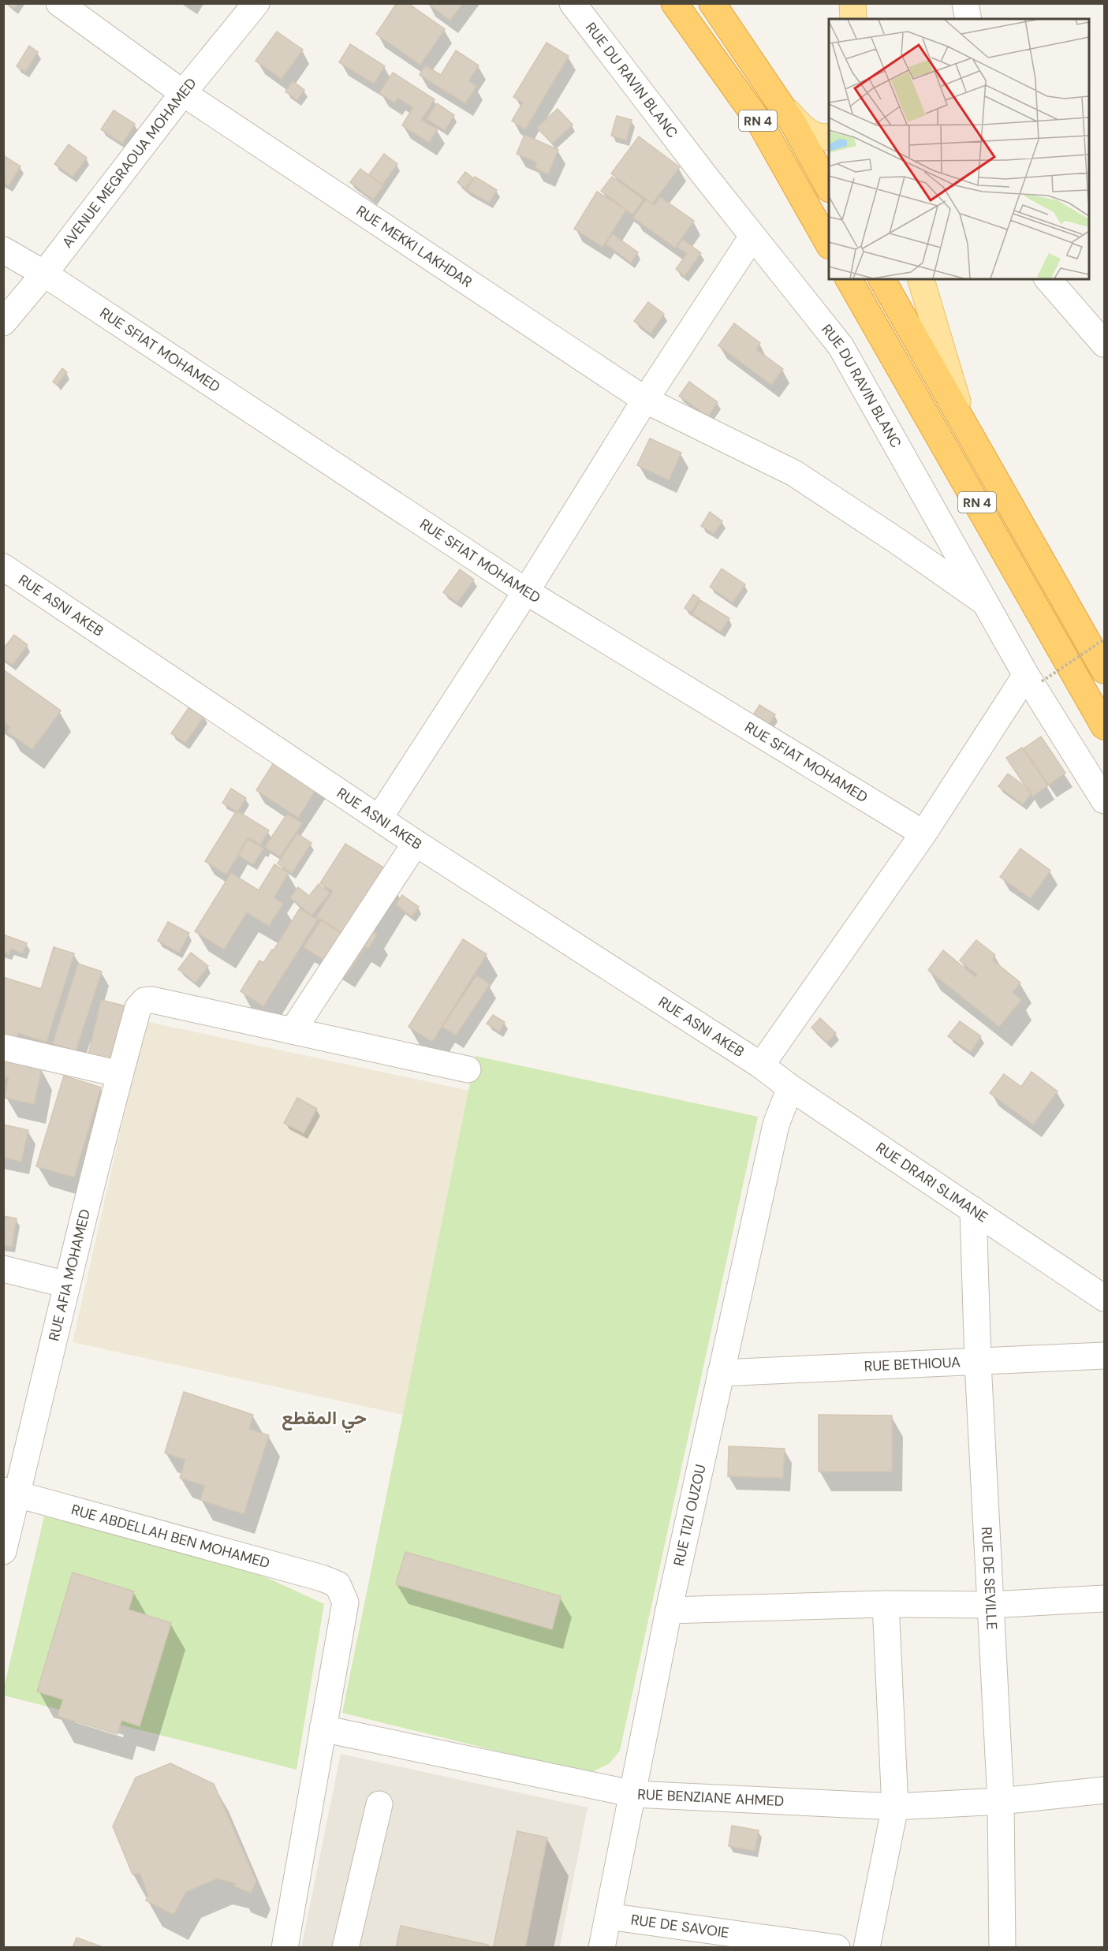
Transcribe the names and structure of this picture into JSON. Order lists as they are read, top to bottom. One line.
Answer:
{"streets":{"highway":["RN 4"],"street":["RUE DU RAVIN BLANC","AVENUE MEGRAOUA MOHAMED","RUE MEKKI LAKHDAR","RUE SFIAT MOHAMED","RUE ASNI AKEB","RUE DRARI SLIMANE","RUE AFIA MOHAMED","RUE BETHIOUA","RUE TIZI OUZOU","RUE ABDELLAH BEN MOHAMED","RUE DE SEVILLE","RUE BENZIANE AHMED","RUE DE SAVOIE"]},"crossings":[["RUE DU RAVIN BLANC","RUE MEKKI LAKHDAR"],["AVENUE MEGRAOUA MOHAMED","RUE MEKKI LAKHDAR"],["AVENUE MEGRAOUA MOHAMED","RUE SFIAT MOHAMED"],["RUE ASNI AKEB","RUE DRARI SLIMANE"],["RUE DRARI SLIMANE","RUE TIZI OUZOU"],["RUE DRARI SLIMANE","RUE DE SEVILLE"],["RUE AFIA MOHAMED","RUE ABDELLAH BEN MOHAMED"],["RUE BETHIOUA","RUE TIZI OUZOU"],["RUE BETHIOUA","RUE DE SEVILLE"],["RUE TIZI OUZOU","RUE BENZIANE AHMED"],["RUE TIZI OUZOU","RUE DE SAVOIE"],["RUE ABDELLAH BEN MOHAMED","RUE BENZIANE AHMED"],["RUE DE SEVILLE","RUE BENZIANE AHMED"]],"districts":["حي المقطع"]}
